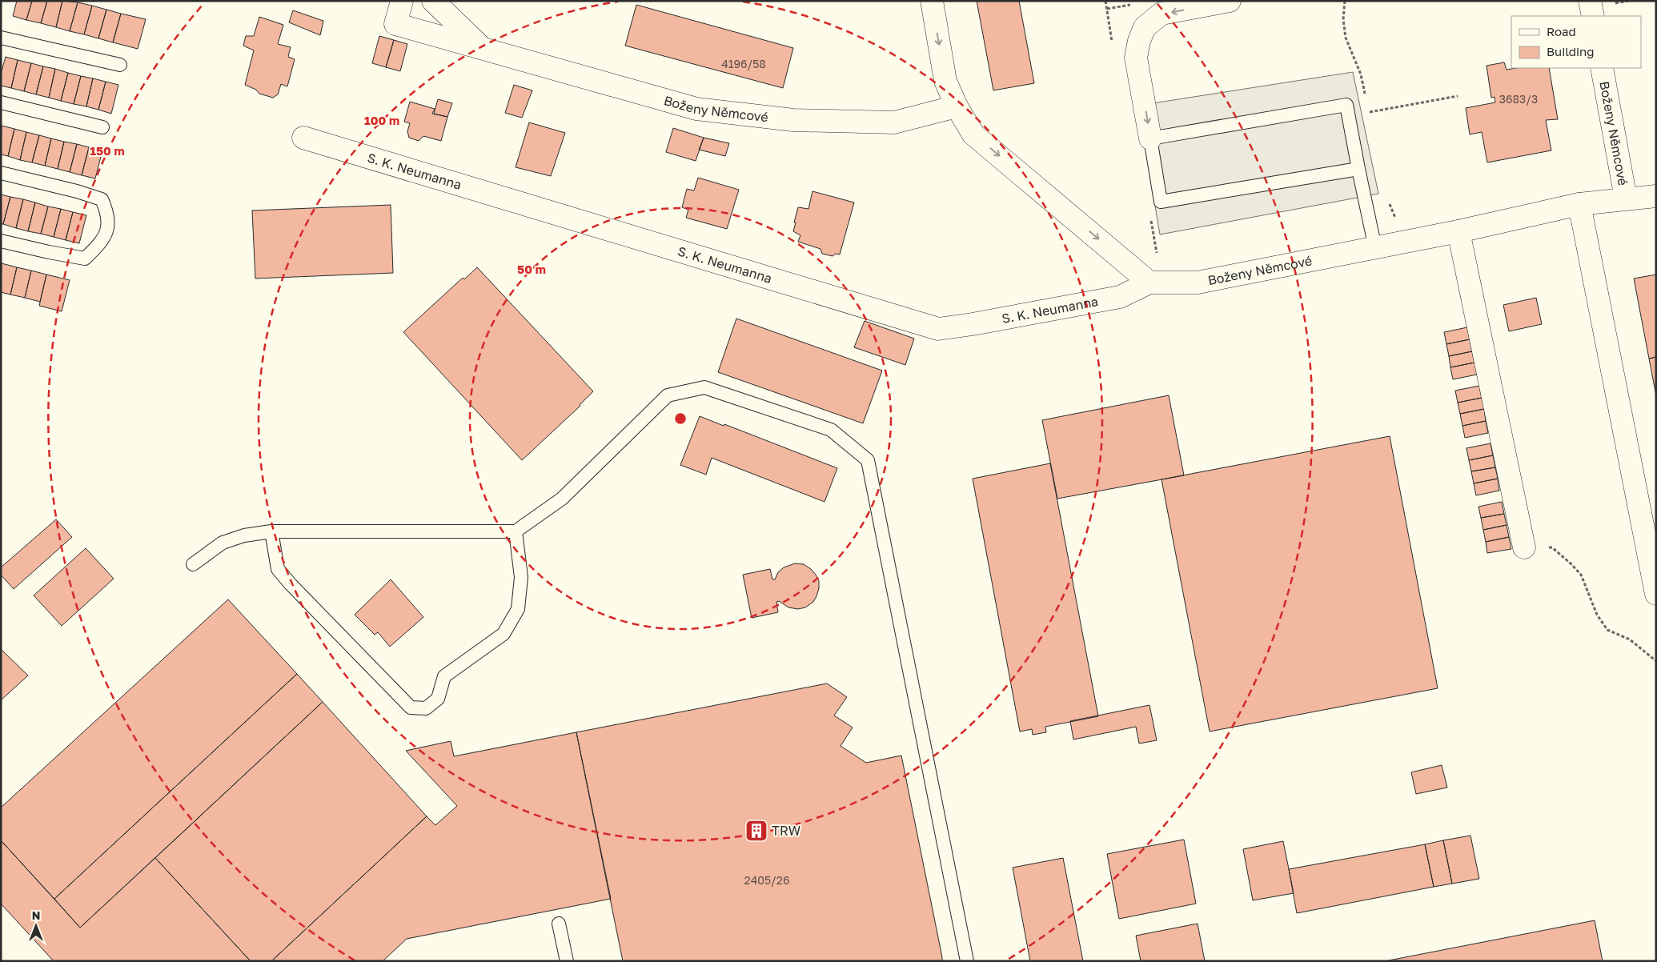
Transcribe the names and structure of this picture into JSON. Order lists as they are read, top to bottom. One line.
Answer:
{"streets":{"street":["Boženy Němcové","S. K. Neumanna"]},"crossings":[["Boženy Němcové","S. K. Neumanna"]],"places":{"building":["TRW"]},"house_numbers":["4196/58","3683/3","2405/26"],"legend":["Road","Building"],"north":"top","rings":["100 m","150 m","50 m"]}
